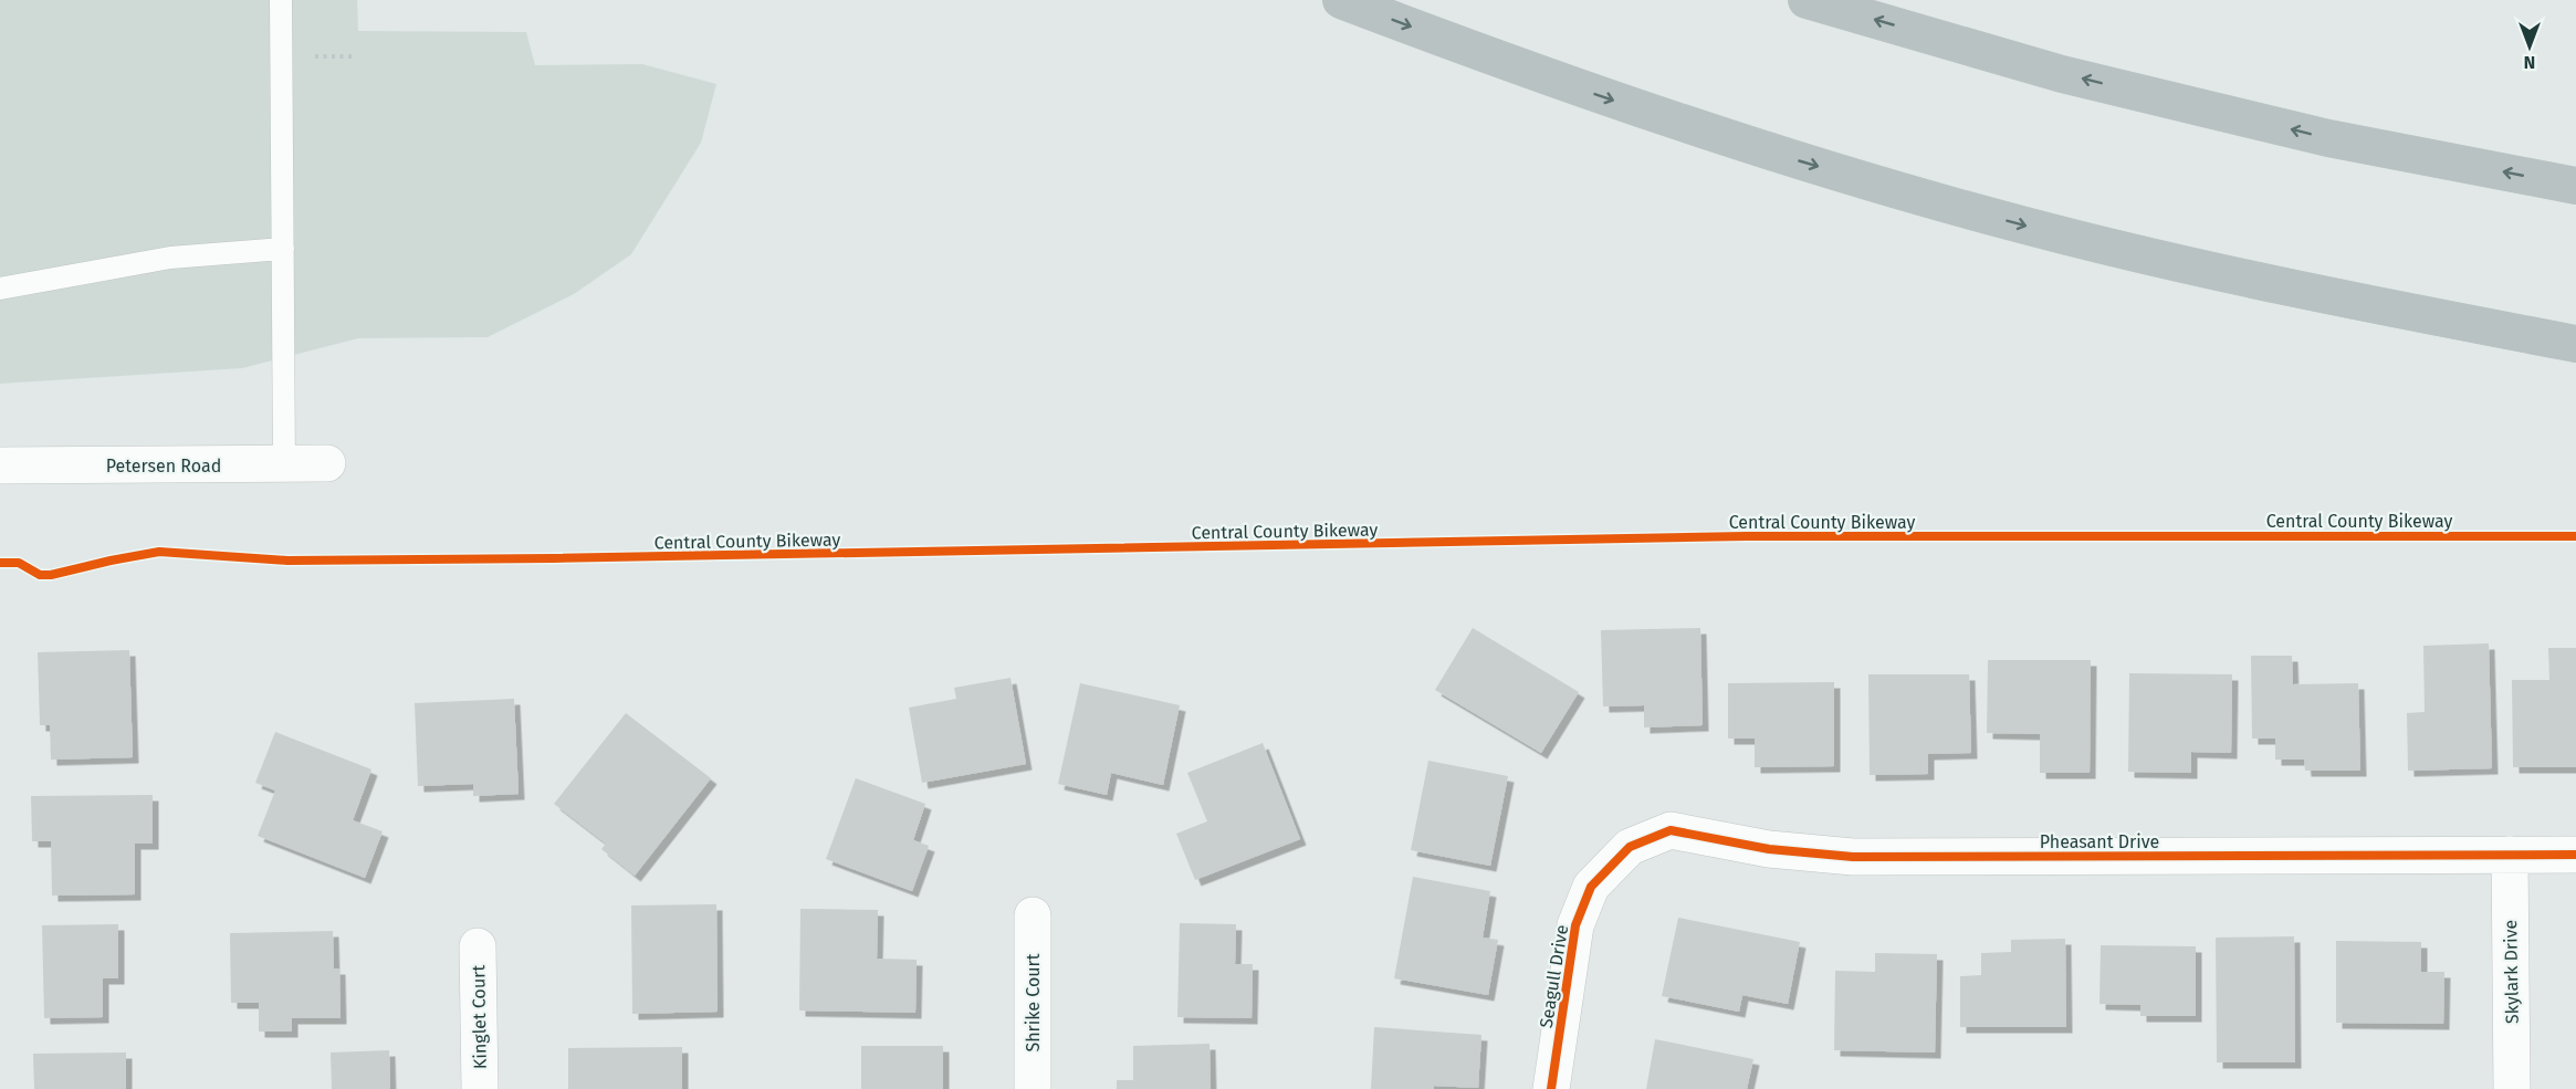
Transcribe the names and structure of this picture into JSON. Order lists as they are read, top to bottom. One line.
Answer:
{"streets":{"street":["Petersen Road","Pheasant Drive","Skylark Drive","Seagull Drive","Shrike Court","Kinglet Court"],"cycle path":["Central County Bikeway"]},"crossings":[["Pheasant Drive","Skylark Drive"],["Pheasant Drive","Seagull Drive"]],"north":"bottom"}
